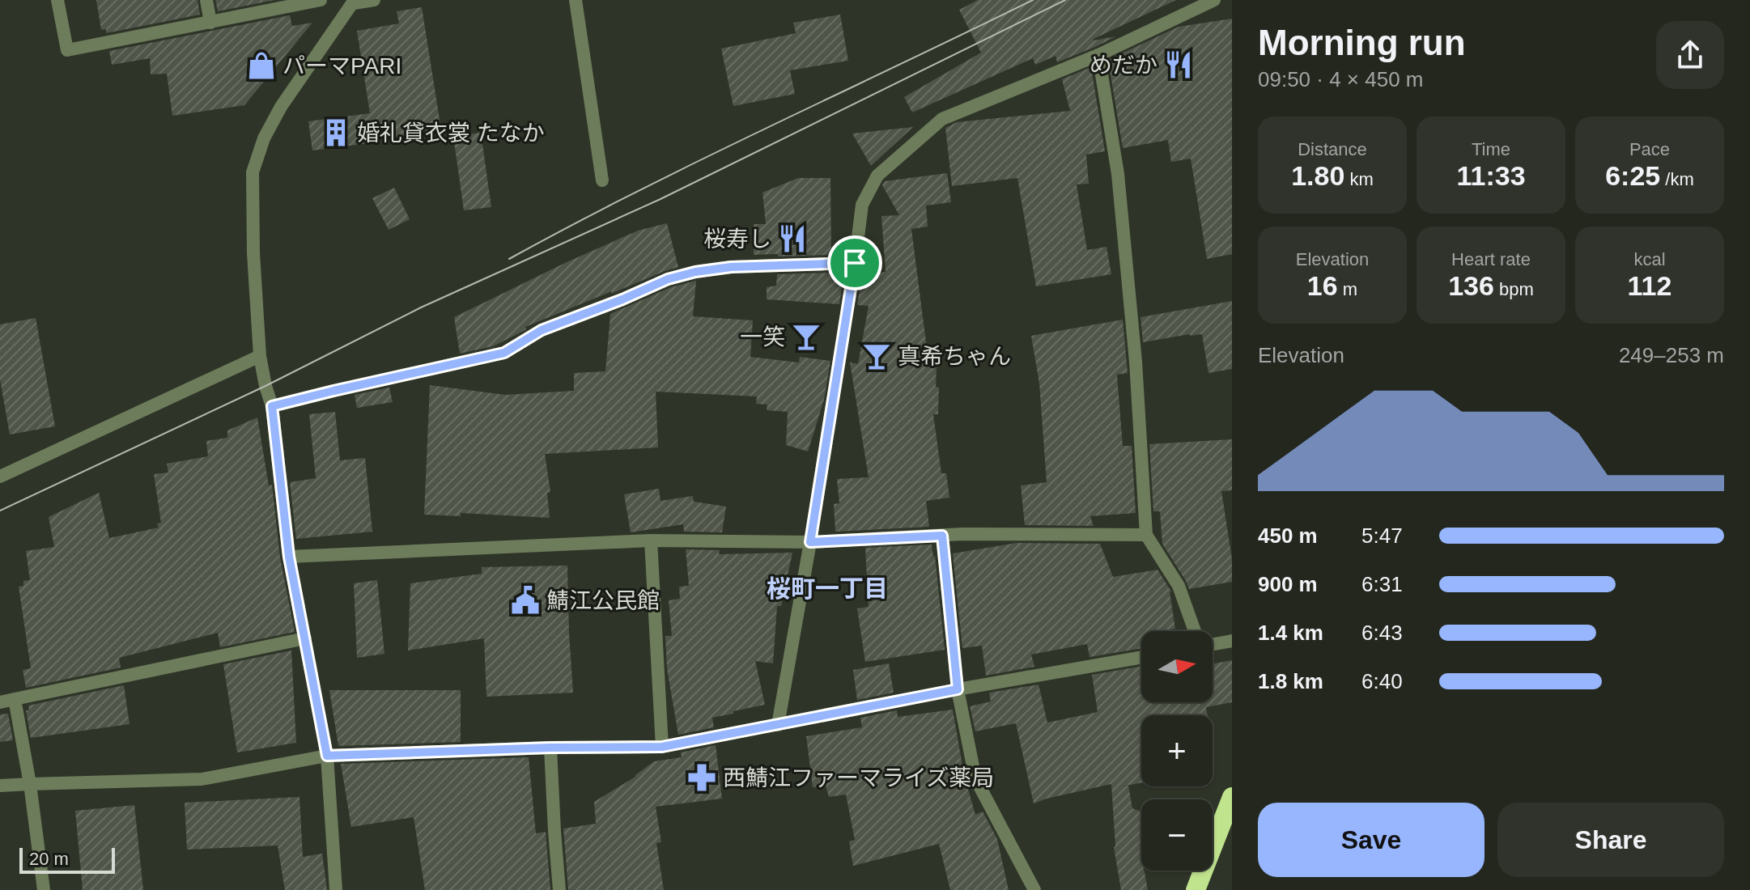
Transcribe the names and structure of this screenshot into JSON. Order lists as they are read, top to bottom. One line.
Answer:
{"districts":["桜町一丁目"],"places":{"restaurant":["めだか","桜寿し"],"shop":["パーマPARI"],"building":["婚礼貸衣裳 たなか"],"bar":["一笑","真希ちゃん"],"public building":["鯖江公民館"],"pharmacy":["西鯖江ファーマライズ薬局"]},"scale_bar":"20 m","north":"right","page":{"heading":["Morning run","09:50 · 4 × 450 m"],"stats":[["Distance","1.80 km"],["Time","11:33"],["Pace","6:25 /km"],["Elevation","16 m"],["Heart rate","136 bpm"],["kcal","112"]],"chart":["Elevation","249–253 m"],"list":[{"name":"450 m","note":"5:47"},{"name":"900 m","note":"6:31"},{"name":"1.4 km","note":"6:43"},{"name":"1.8 km","note":"6:40"}],"map_buttons":["+","−"],"buttons":["Save","Share"],"scale":"20 m"}}
